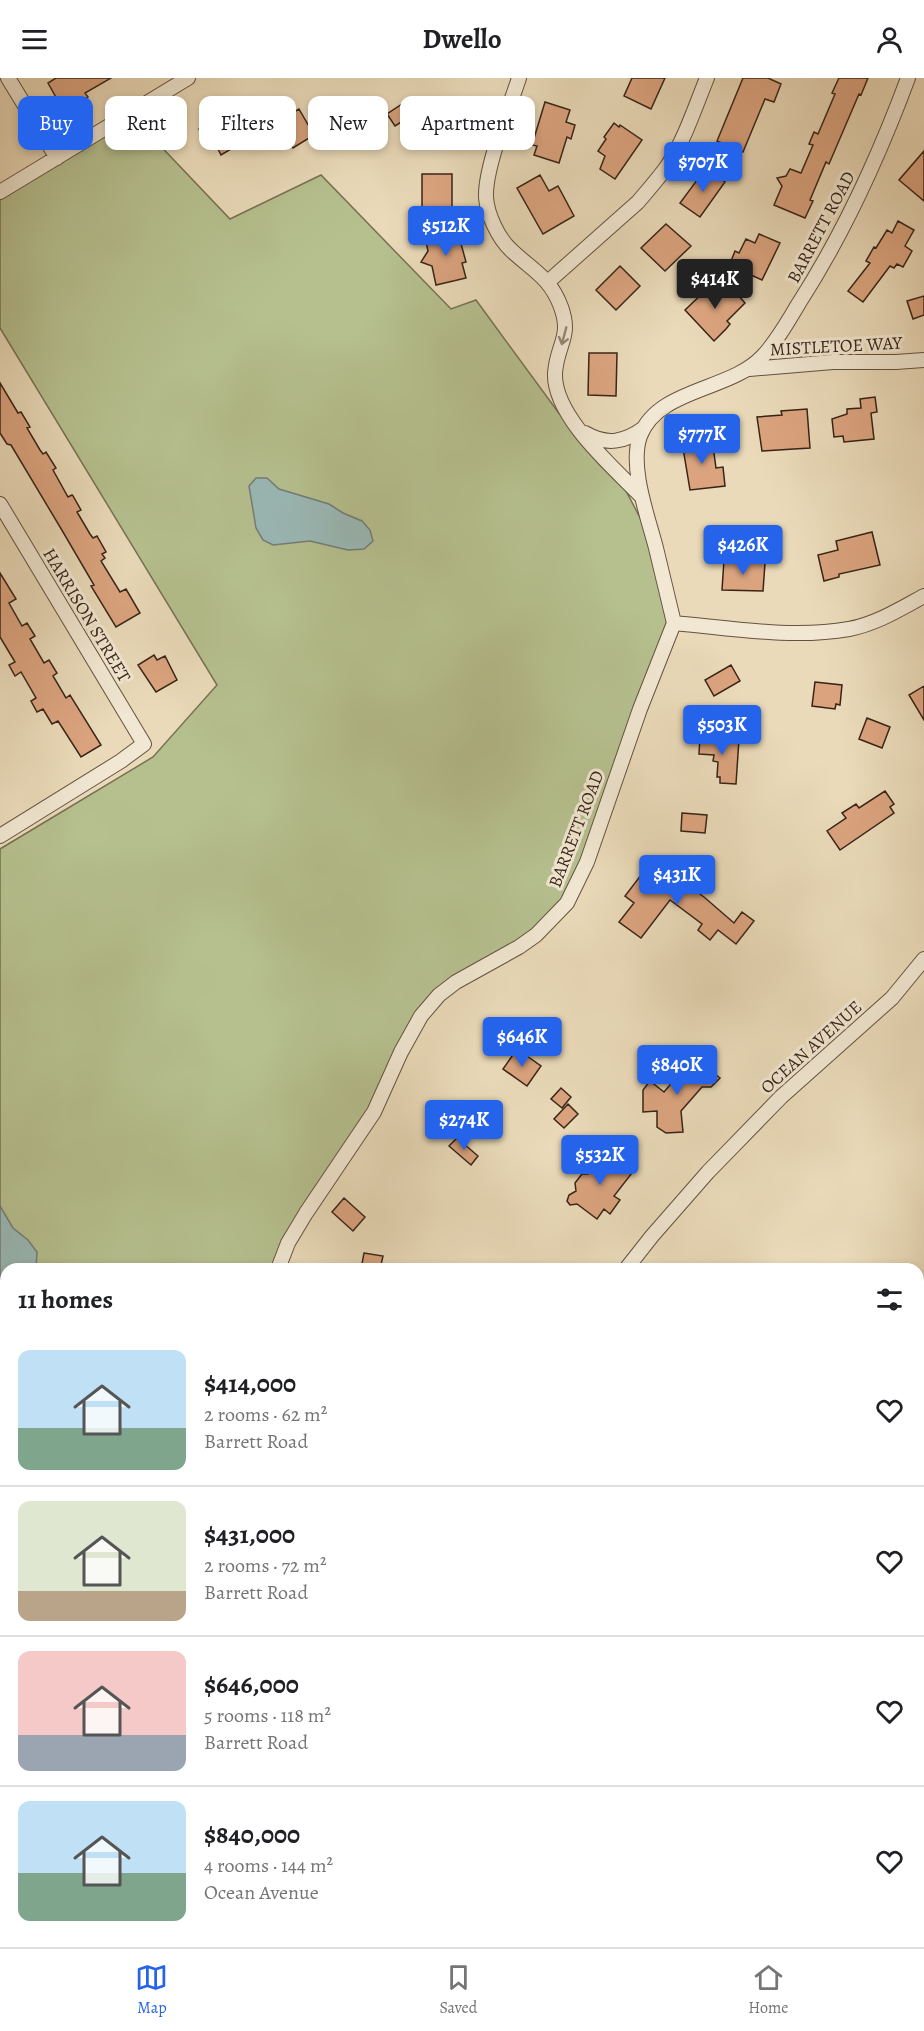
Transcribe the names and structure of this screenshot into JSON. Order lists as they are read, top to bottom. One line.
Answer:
{"streets":{"street":["BARRETT ROAD","MISTLETOE WAY","HARRISON STREET","OCEAN AVENUE"]},"crossings":[["BARRETT ROAD","MISTLETOE WAY"]],"page":{"header":"Dwello","chip":["Buy","Rent","Filters","New","Apartment"],"price":["$707K","$512K","$414K","$777K","$426K","$503K","$431K","$646K","$840K","$274K","$532K"],"heading":"11 homes","list":[{"name":"$414,000","note":"2 rooms · 62 m² · Barrett Road"},{"name":"$431,000","note":"2 rooms · 72 m² · Barrett Road"},{"name":"$646,000","note":"5 rooms · 118 m² · Barrett Road"},{"name":"$840,000","note":"4 rooms · 144 m² · Ocean Avenue"}],"tabs":["Map","Saved","Home"]}}
